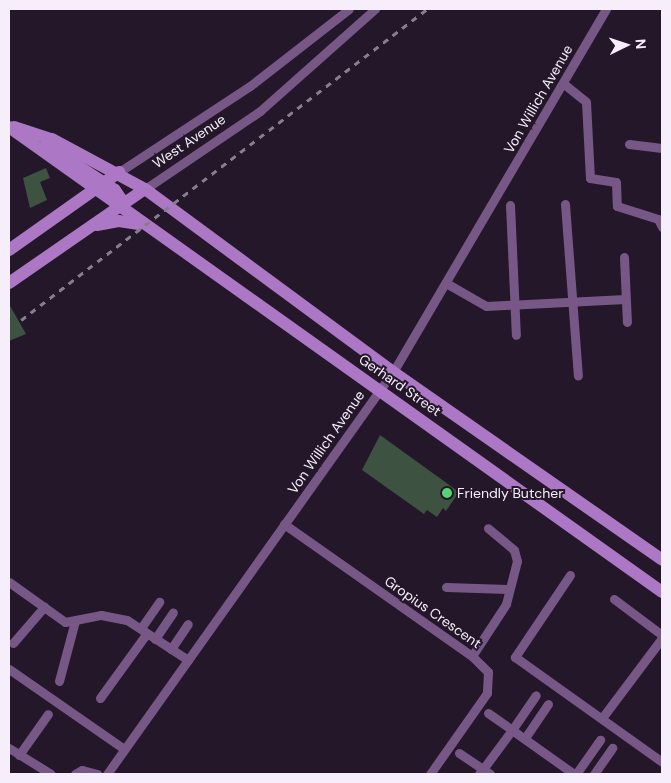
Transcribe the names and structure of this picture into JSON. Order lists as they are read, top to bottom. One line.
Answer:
{"streets":{"street":["Von Willich Avenue","West Avenue","Gerhard Street","Gropius Crescent"]},"crossings":[["Von Willich Avenue","Gerhard Street"],["Von Willich Avenue","Gropius Crescent"],["West Avenue","Gerhard Street"]],"places":["Friendly Butcher"],"north":"right"}
